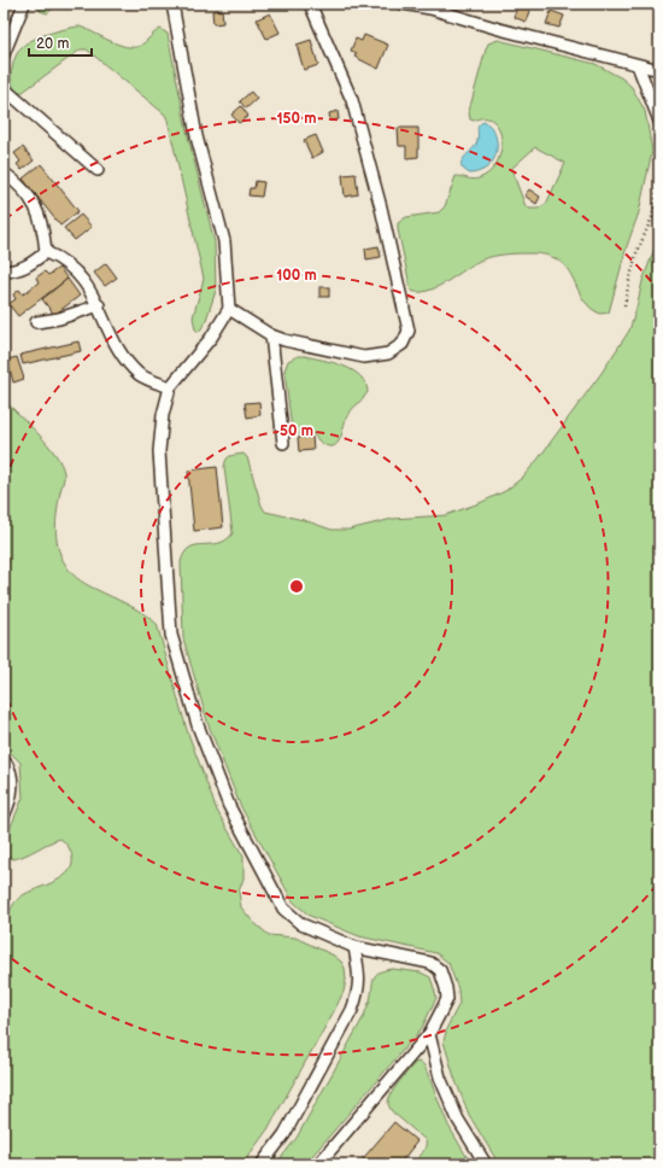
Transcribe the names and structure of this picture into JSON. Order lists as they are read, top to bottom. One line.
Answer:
{"scale_bar":"20 m","rings":["150 m","100 m","50 m"]}
